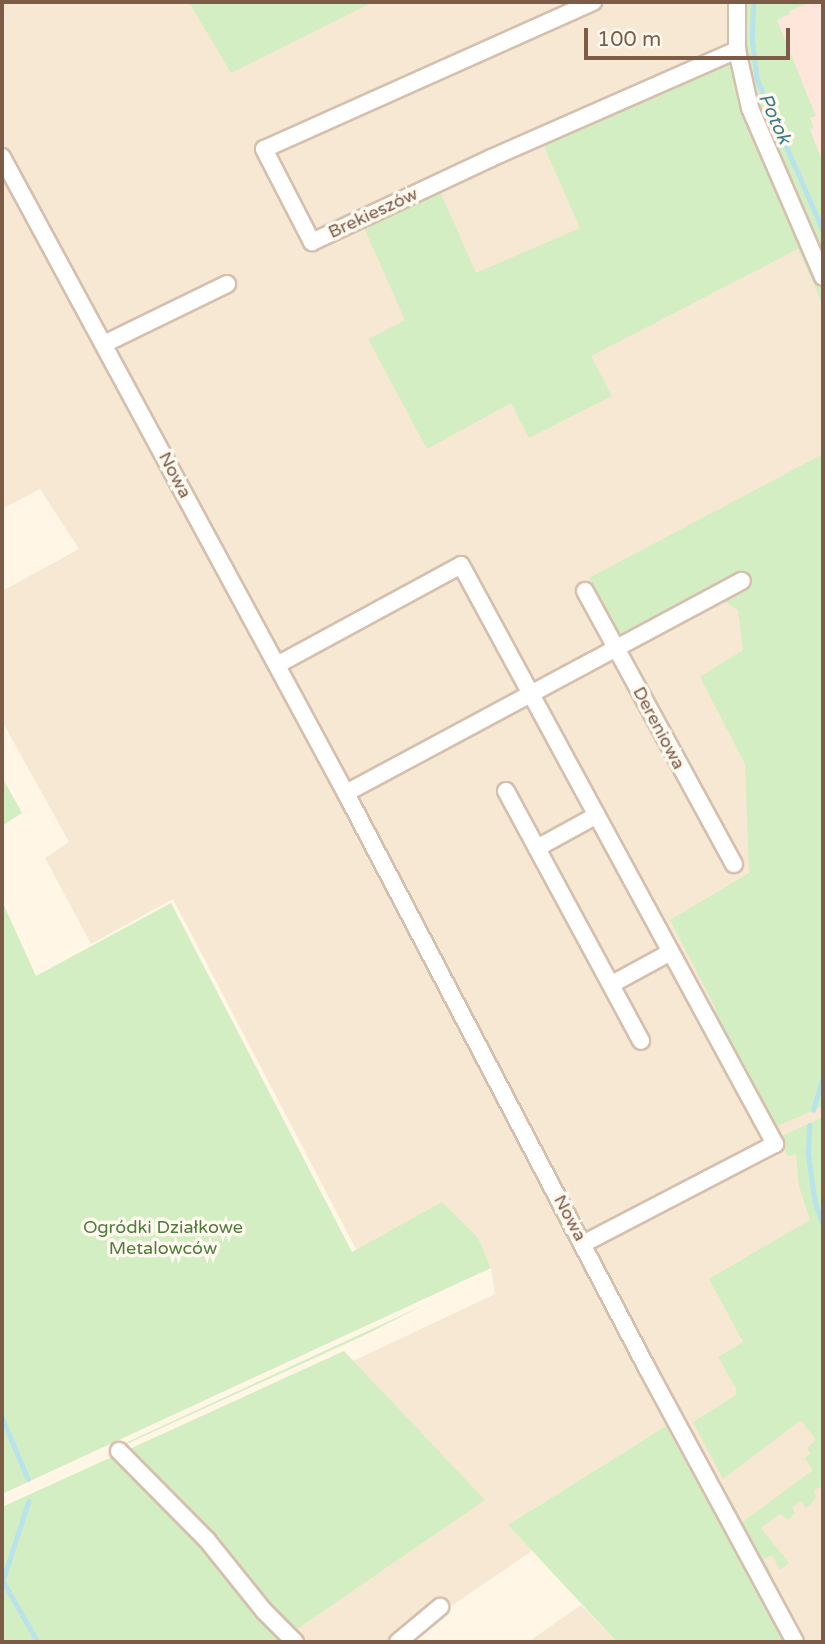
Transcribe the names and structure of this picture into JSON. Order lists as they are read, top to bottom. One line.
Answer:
{"streets":{"street":["Brekieszów","Nowa","Dereniowa"]},"water":["Potok"],"parks":["Ogródki Działkowe Metalowców"],"scale_bar":"100 m"}
